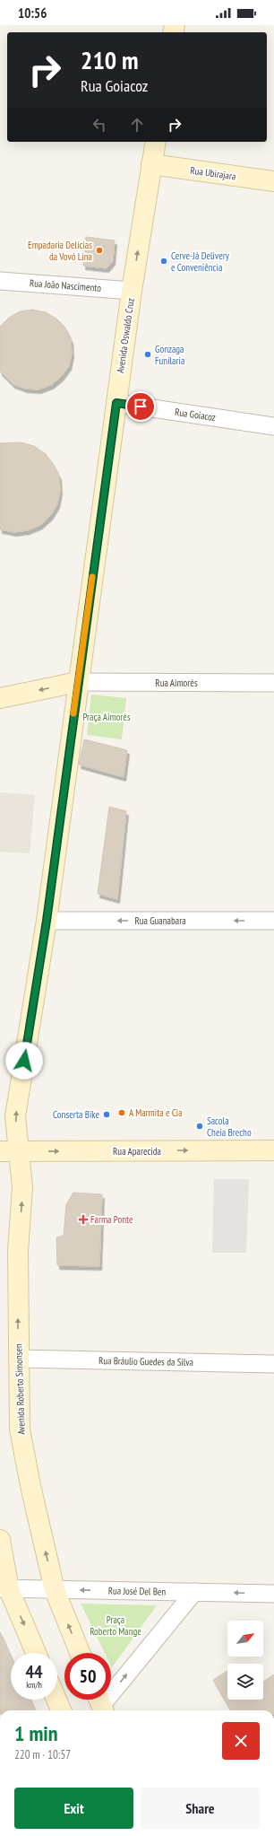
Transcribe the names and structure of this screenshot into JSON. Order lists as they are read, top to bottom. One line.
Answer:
{"streets":{"main road":["Rua Ubirajara","Avenida Oswaldo Cruz","Rua Aparecida","Avenida Roberto Simonsen"],"street":["Rua João Nascimento","Rua Goiacoz","Rua Aimorés","Rua Guanabara","Rua Bráulio Guedes da Silva","Rua José Del Ben"]},"crossings":[["Rua Ubirajara","Avenida Oswaldo Cruz"],["Rua João Nascimento","Avenida Oswaldo Cruz"],["Avenida Oswaldo Cruz","Rua Goiacoz"],["Avenida Oswaldo Cruz","Rua Aimorés"],["Avenida Oswaldo Cruz","Rua Guanabara"],["Avenida Oswaldo Cruz","Rua Aparecida"],["Avenida Oswaldo Cruz","Avenida Roberto Simonsen"],["Rua Aparecida","Avenida Roberto Simonsen"],["Rua Bráulio Guedes da Silva","Avenida Roberto Simonsen"],["Avenida Roberto Simonsen","Rua José Del Ben"]],"one_way":["Avenida Oswaldo Cruz","Rua Guanabara","Rua Aparecida","Avenida Roberto Simonsen","Rua José Del Ben"],"parks":["Praça Aimorés","Praça Roberto Mange"],"places":{"other":["Empadaria Delícias da Vovó Lina","Cerve-Já Delivery e Conveniência","Gonzaga Funilaria","A Marmita e Cia","Conserta Bike","Sacola Cheia Brecho"],"health":["Farma Ponte"]},"north":"top right","page":{"status":"10:56","turn":["210 m","Rua Goiacoz"],"speed":"44 km/h","limit":"50","heading":["1 min","220 m · 10:57"],"buttons":["Exit","Share"]}}
